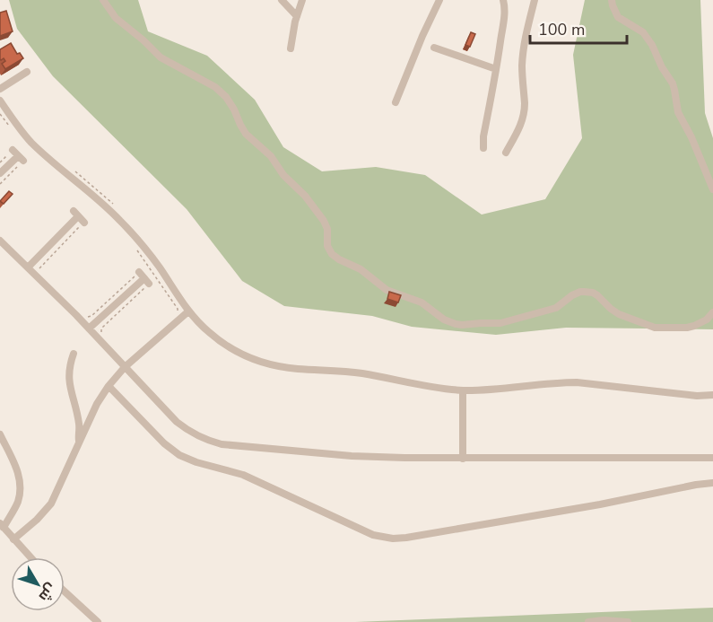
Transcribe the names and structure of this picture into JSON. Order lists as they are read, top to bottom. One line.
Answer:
{"scale_bar":"100 m","north":"bottom right"}
